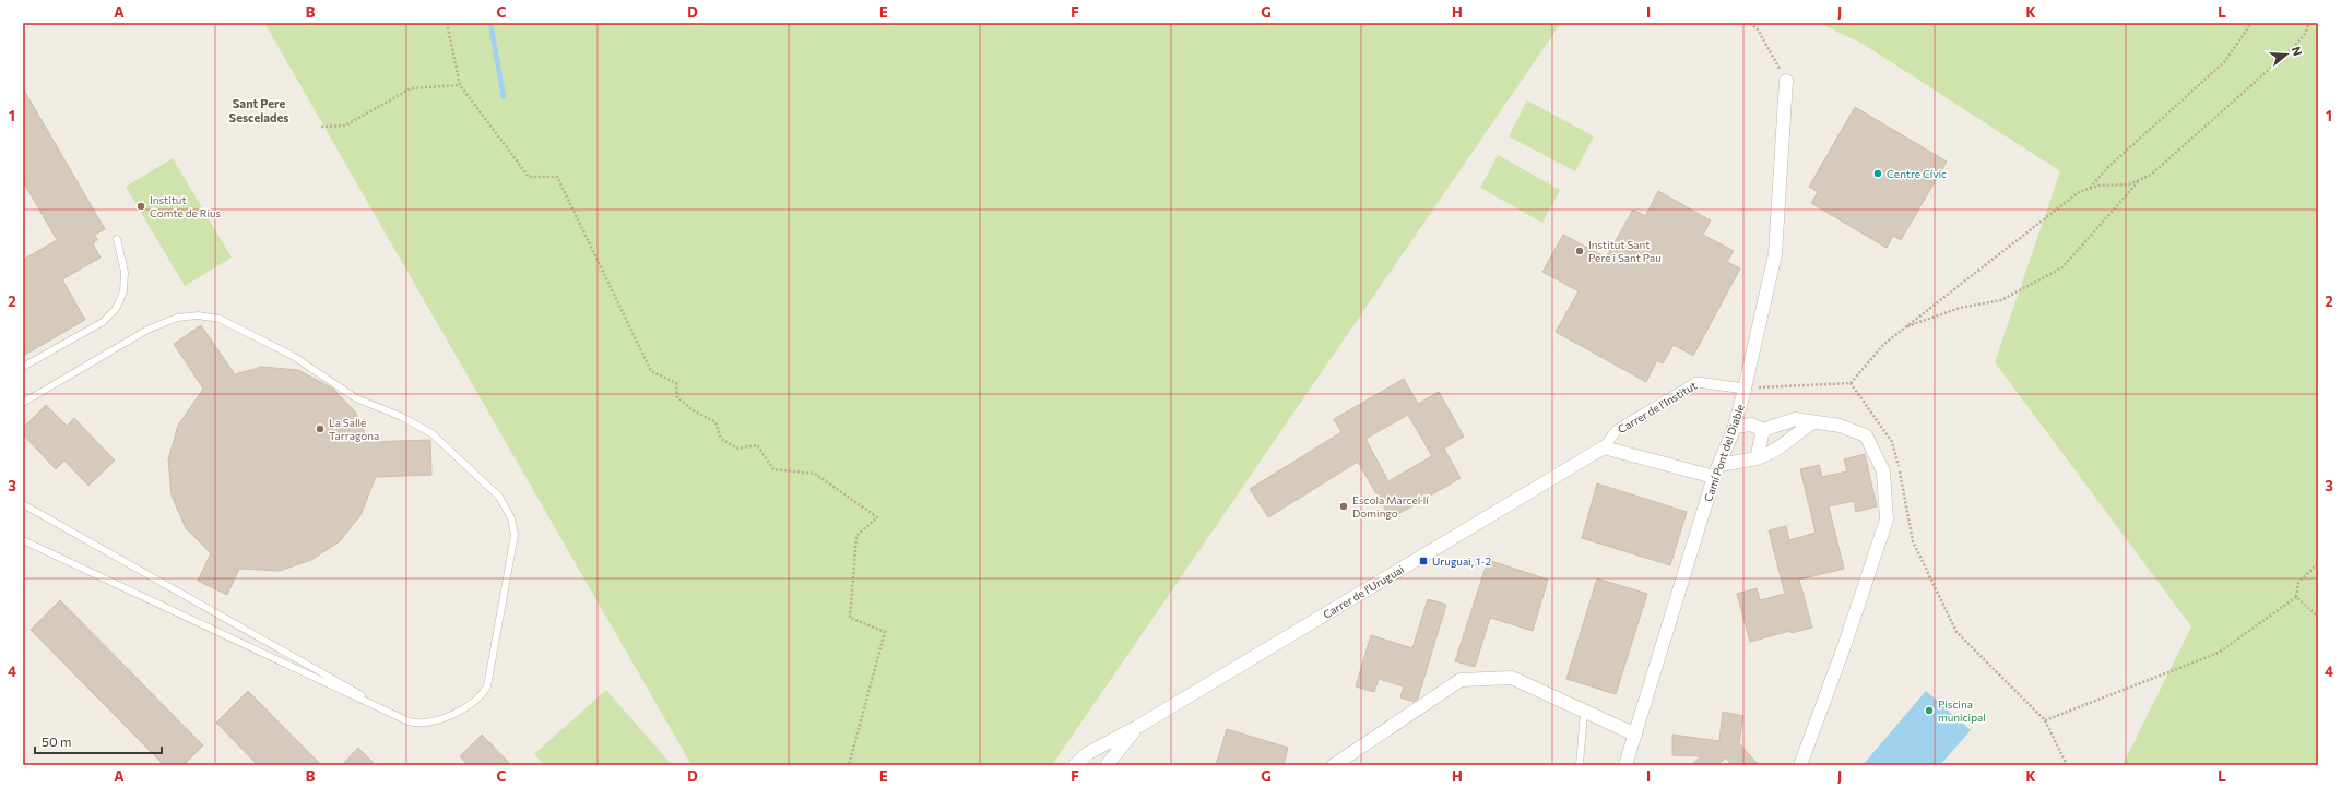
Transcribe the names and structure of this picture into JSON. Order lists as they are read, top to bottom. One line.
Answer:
{"streets":{"street":["Carrer de l'Institut","Camí Pont del Diable","Carrer de l'Uruguai"]},"crossings":[["Carrer de l'Institut","Camí Pont del Diable"],["Carrer de l'Institut","Carrer de l'Uruguai"]],"districts":["Sant Pere Sescelades"],"places":{"other":["Centre Cívic","Institut Comte de Rius","Institut Sant Pere i Sant Pau","La Salle Tarragona","Escola Marcel·lí Domingo","Piscina municipal"],"transit":["Uruguai, 1-2"]},"scale_bar":"50 m","north":"right","grid":{"columns":["A","B","C","D","E","F","G","H","I","J","K","L"],"rows":["1","2","3","4"]}}
